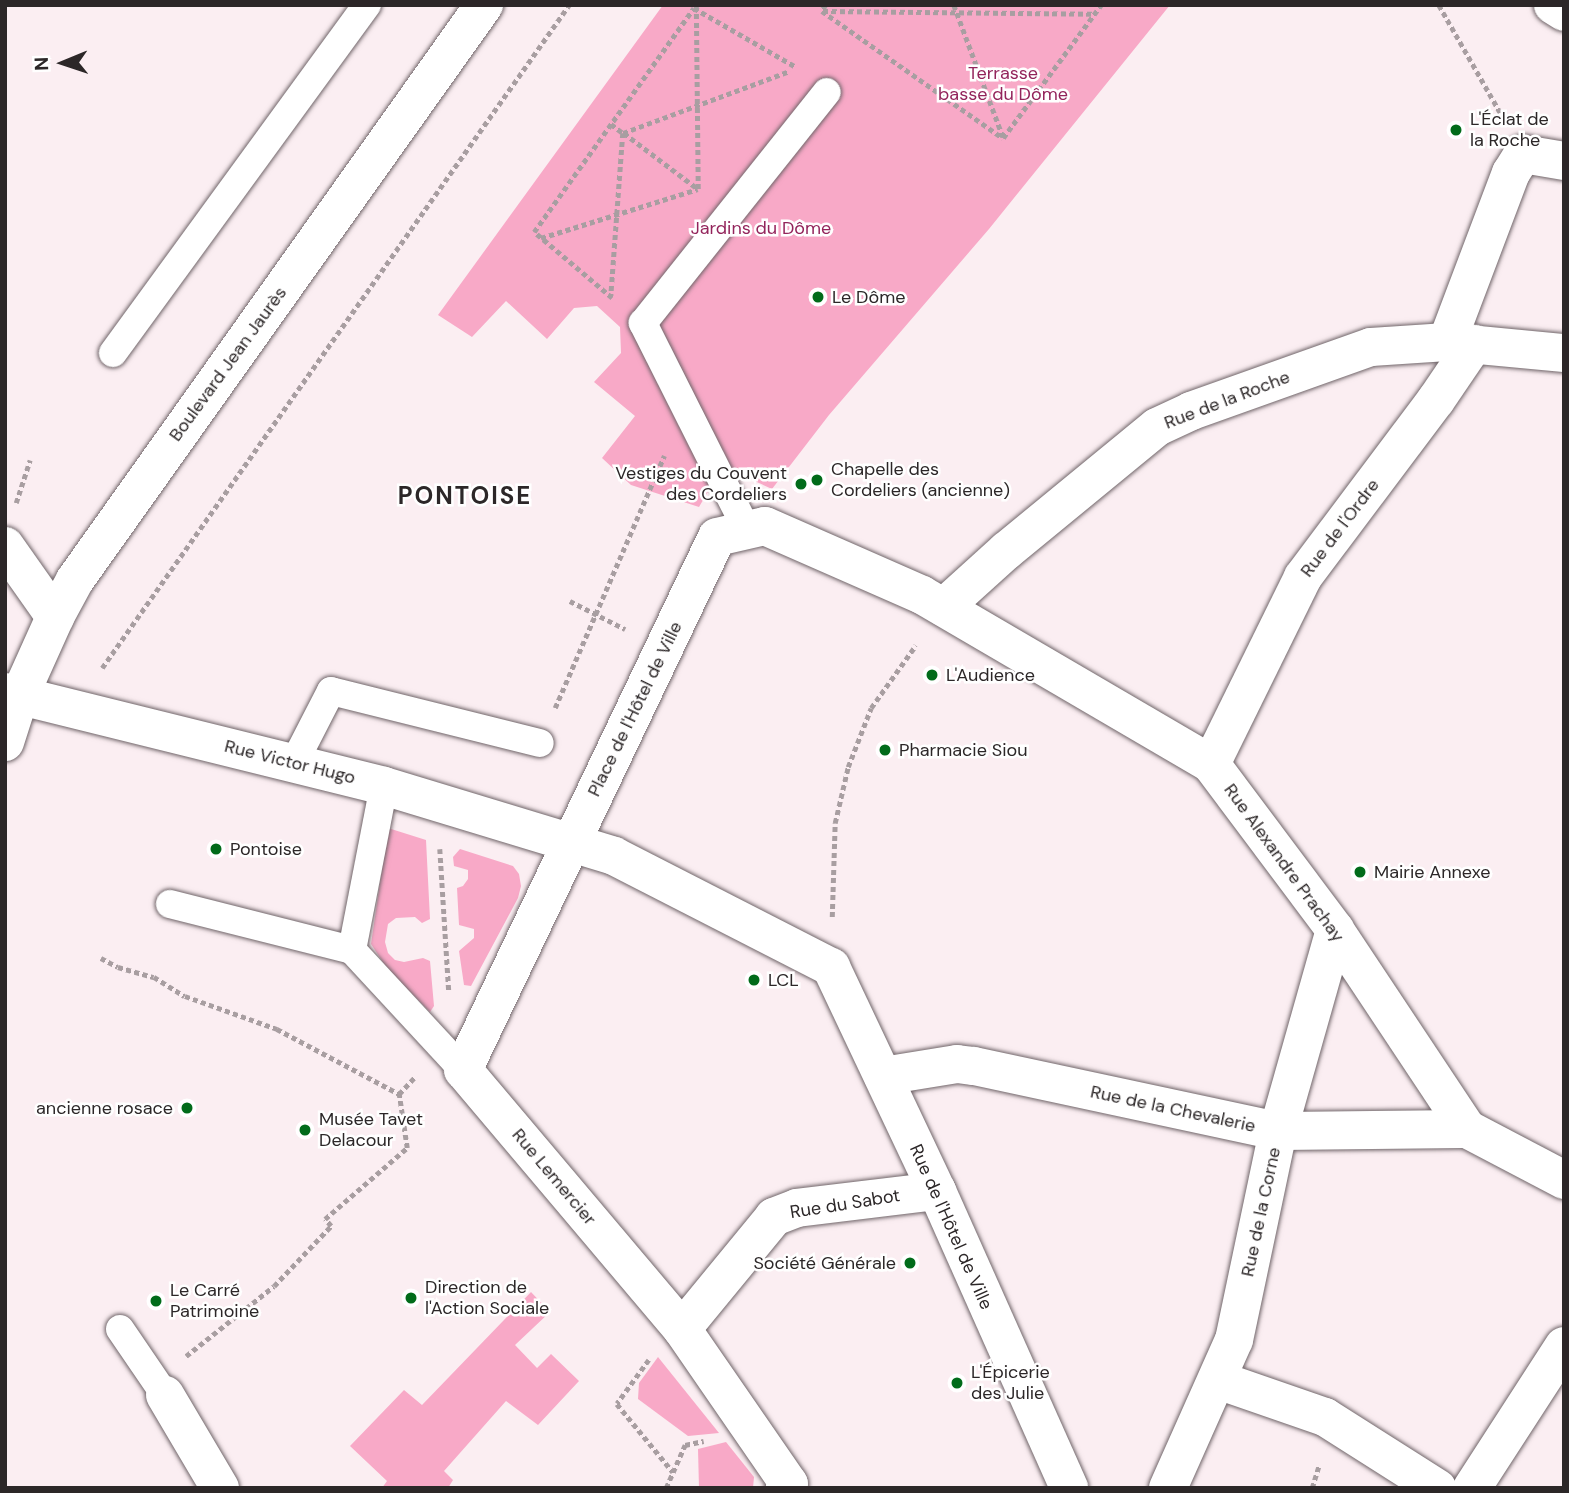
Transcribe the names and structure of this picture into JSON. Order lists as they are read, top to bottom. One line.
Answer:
{"streets":{"street":["Boulevard Jean Jaurès","Rue de la Roche","Rue de l'Ordre","Place de l'Hôtel de Ville","Rue Victor Hugo","Rue Alexandre Prachay","Rue de la Chevalerie","Rue Lemercier","Rue du Sabot","Rue de la Corne","Rue de l'Hôtel de Ville"]},"crossings":[["Boulevard Jean Jaurès","Rue Victor Hugo"],["Rue de la Roche","Rue de l'Ordre"],["Rue de la Roche","Place de l'Hôtel de Ville"],["Rue de la Roche","Rue Alexandre Prachay"],["Rue de l'Ordre","Rue Alexandre Prachay"],["Place de l'Hôtel de Ville","Rue Victor Hugo"],["Place de l'Hôtel de Ville","Rue Alexandre Prachay"],["Rue Alexandre Prachay","Rue de la Chevalerie"],["Rue Alexandre Prachay","Rue de la Corne"],["Rue de la Chevalerie","Rue de la Corne"],["Rue de la Chevalerie","Rue de l'Hôtel de Ville"],["Rue Lemercier","Rue du Sabot"],["Rue du Sabot","Rue de l'Hôtel de Ville"]],"districts":["PONTOISE"],"parks":["Terrasse basse du Dôme","Jardins du Dôme"],"places":["L'Éclat de la Roche","Le Dôme","Chapelle des Cordeliers (ancienne)","Vestiges du Couvent des Cordeliers","L'Audience","Pharmacie Siou","Pontoise","Mairie Annexe","LCL","ancienne rosace","Musée Tavet Delacour","Société Générale","Direction de l'Action Sociale","Le Carré Patrimoine","L'Épicerie des Julie"],"north":"left"}
